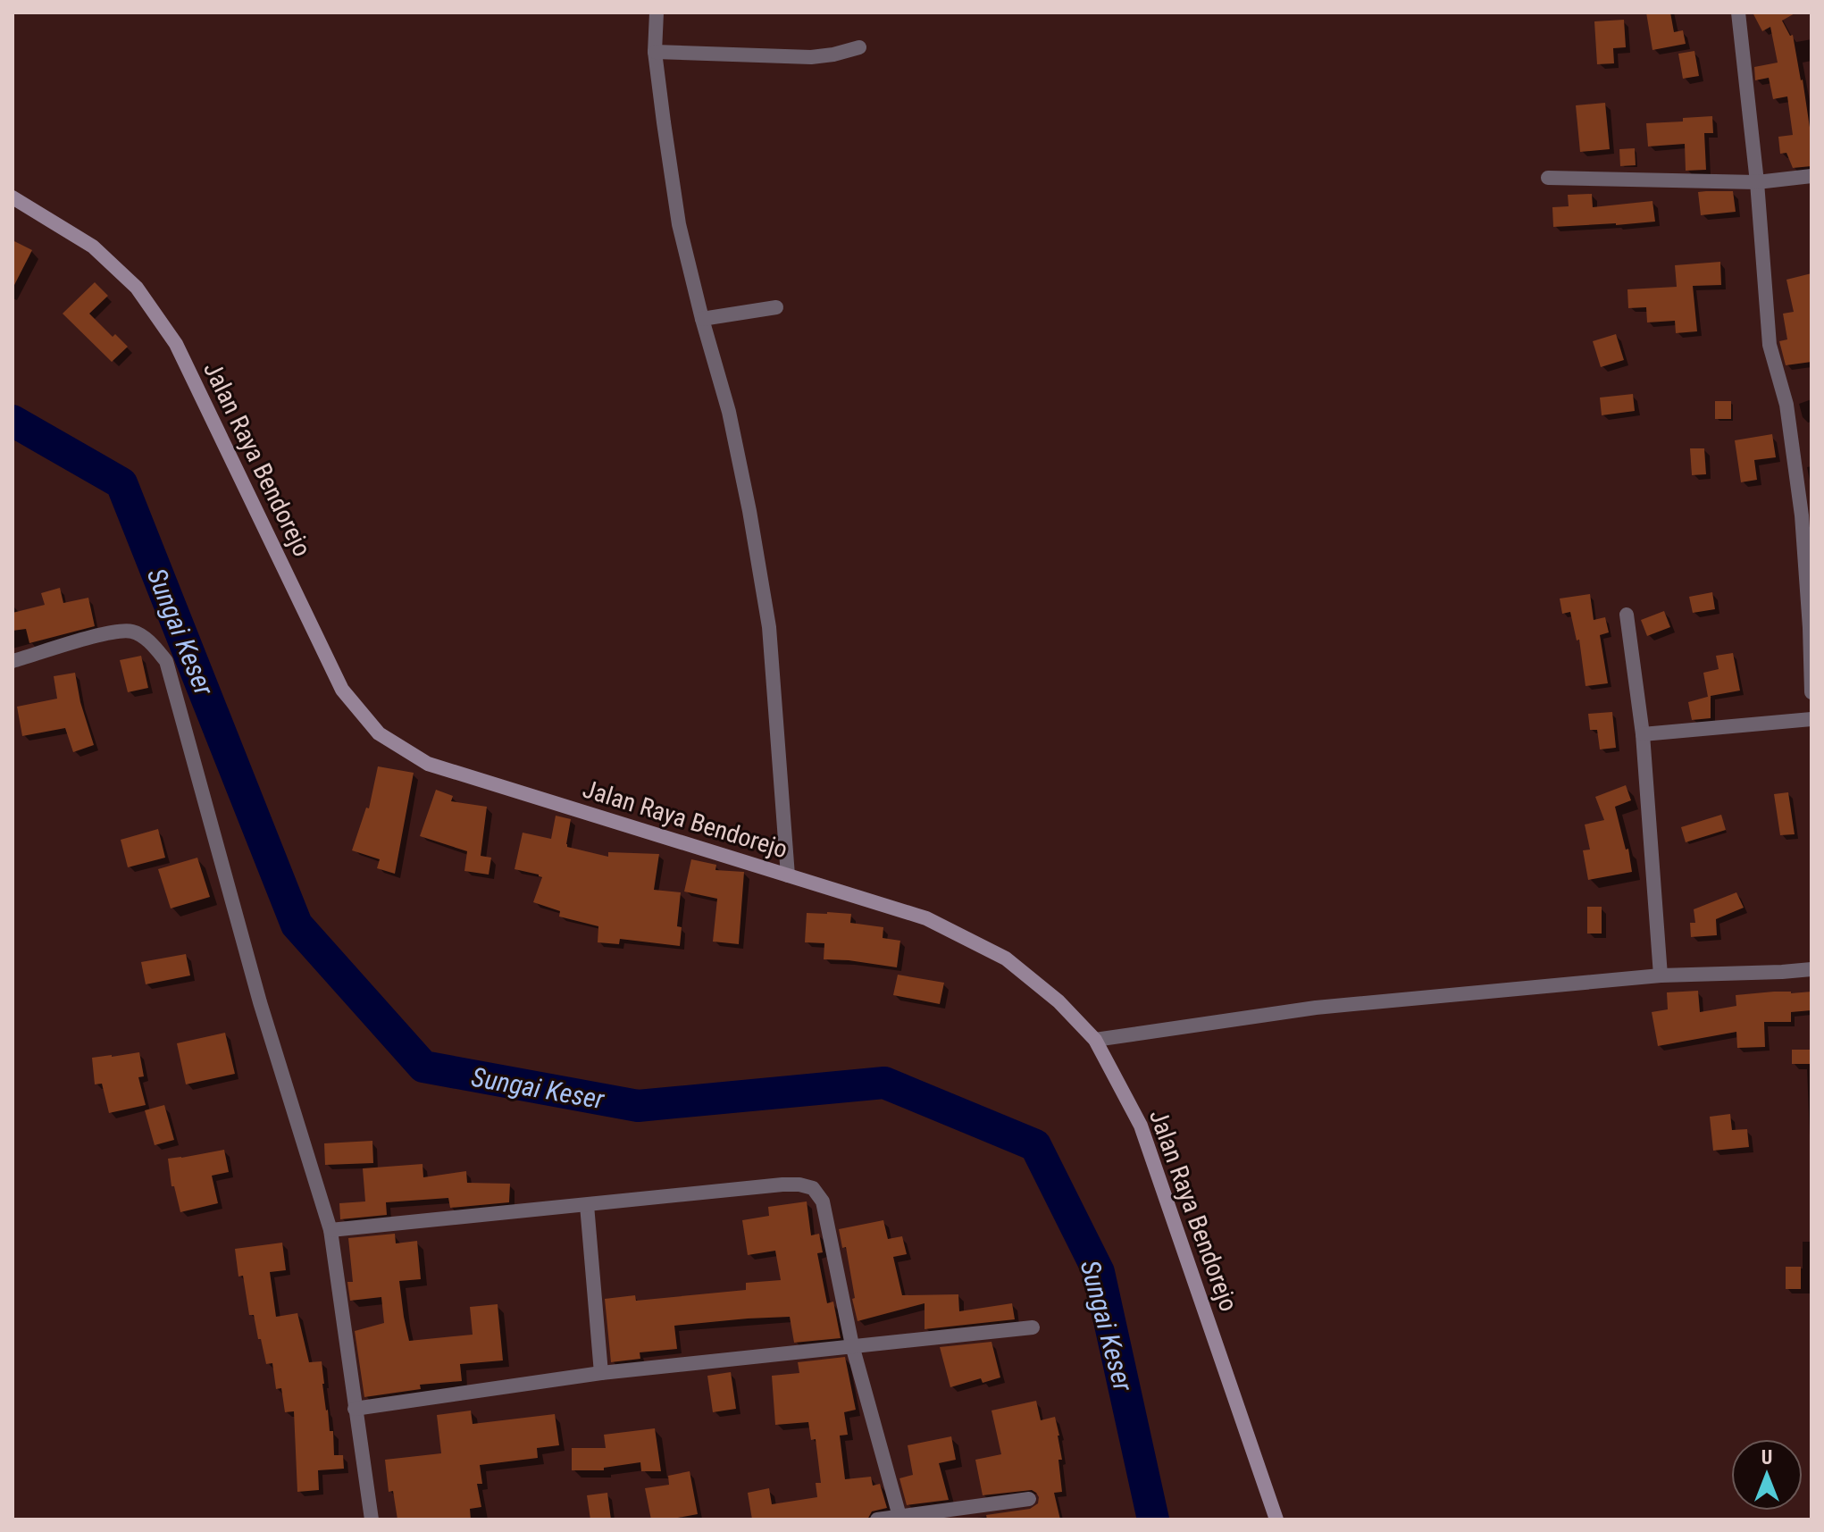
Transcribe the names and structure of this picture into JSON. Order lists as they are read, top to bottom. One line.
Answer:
{"streets":{"main road":["Jalan Raya Bendorejo"]},"water":["Sungai Keser"],"north":"top"}
